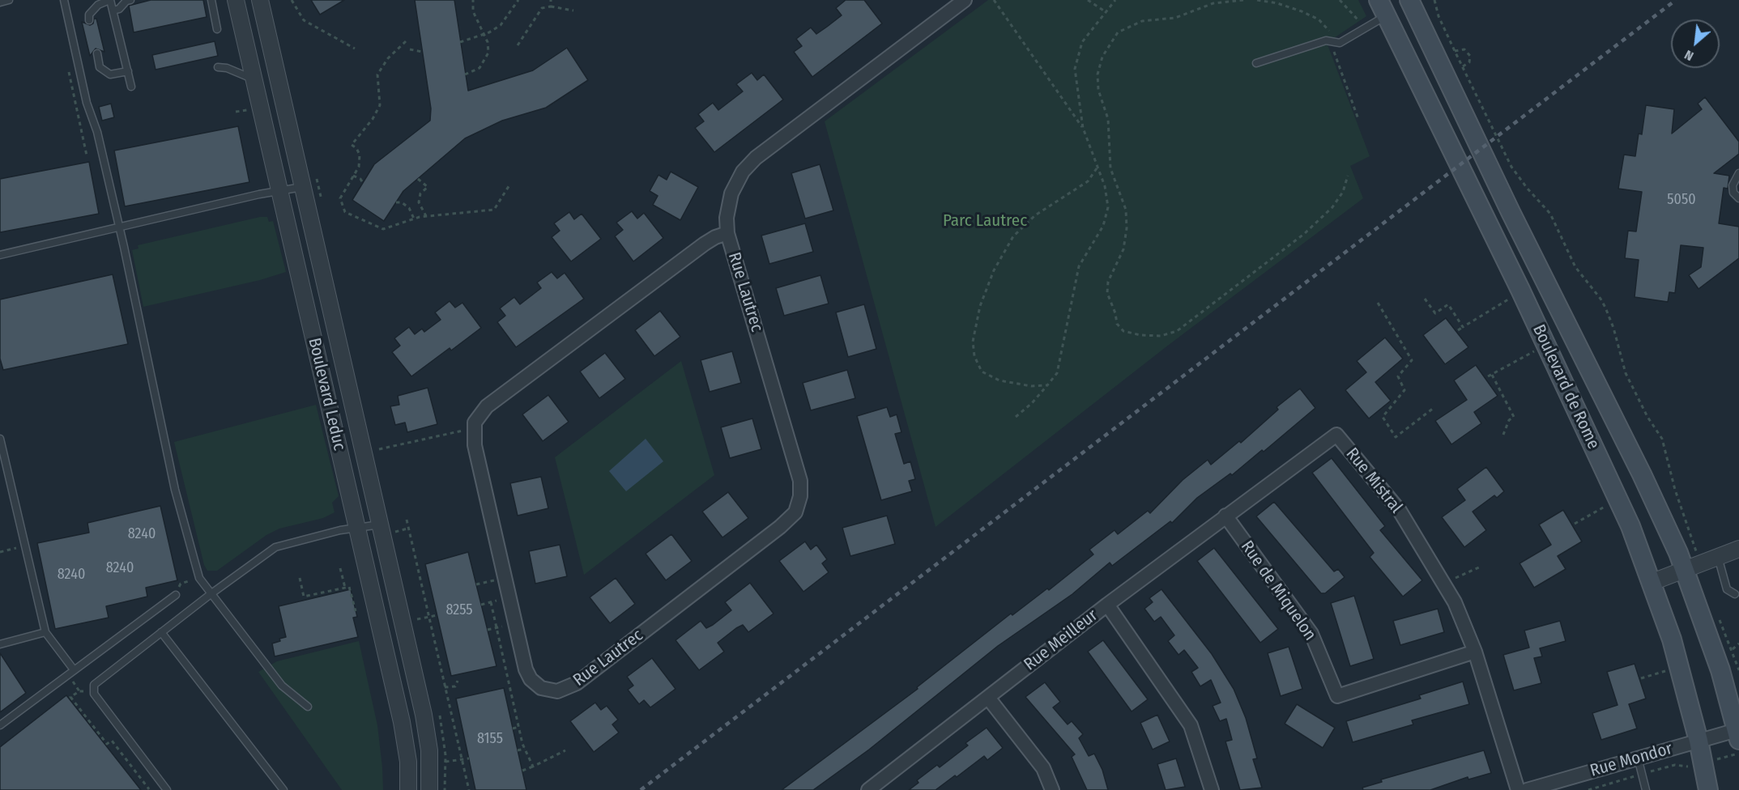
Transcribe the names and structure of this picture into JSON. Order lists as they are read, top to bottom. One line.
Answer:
{"streets":{"main road":["Boulevard de Rome"],"street":["Rue Lautrec","Boulevard Leduc","Rue Mistral","Rue de Miquelon","Rue Meilleur","Rue Mondor"]},"crossings":[["Boulevard de Rome","Rue Mondor"],["Rue Mistral","Rue de Miquelon"],["Rue Mistral","Rue Meilleur"]],"parks":["Parc Lautrec"],"house_numbers":["5050","8240","8240","8240","8255","8155"],"north":"bottom left"}
